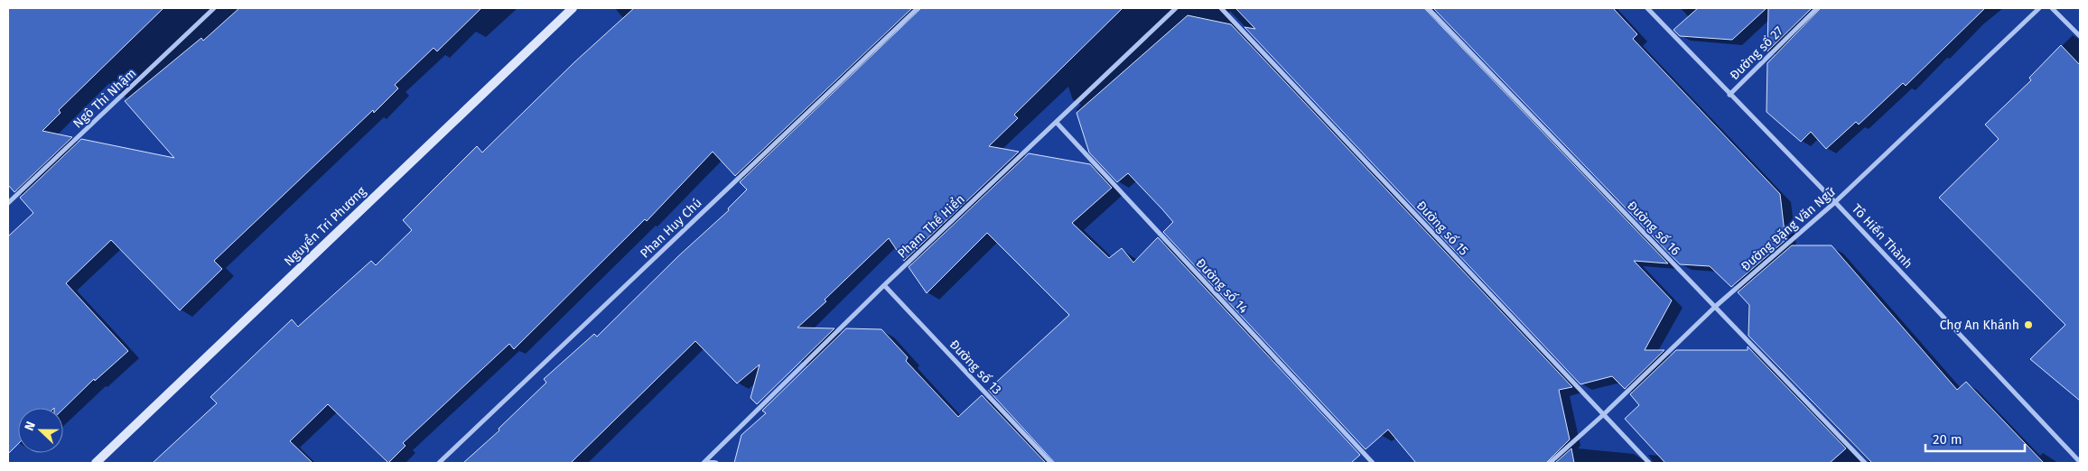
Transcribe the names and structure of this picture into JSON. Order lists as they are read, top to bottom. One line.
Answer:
{"streets":{"street":["Đường số 27","Ngô Thì Nhậm","Nguyển Tri Phương","Phạm Thế Hiển","Phan Huy Chú","Đường số 15","Đường số 16","Đường Đặng Văn Ngữ","Tô Hiến Thành","Đường số 14","Đường số 13"]},"crossings":[["Đường số 27","Tô Hiến Thành"],["Phạm Thế Hiển","Đường số 14"],["Phạm Thế Hiển","Đường số 13"],["Đường số 15","Đường Đặng Văn Ngữ"],["Đường số 16","Đường Đặng Văn Ngữ"],["Đường Đặng Văn Ngữ","Tô Hiến Thành"]],"places":["Chợ An Khánh"],"scale_bar":"20 m","north":"left"}
